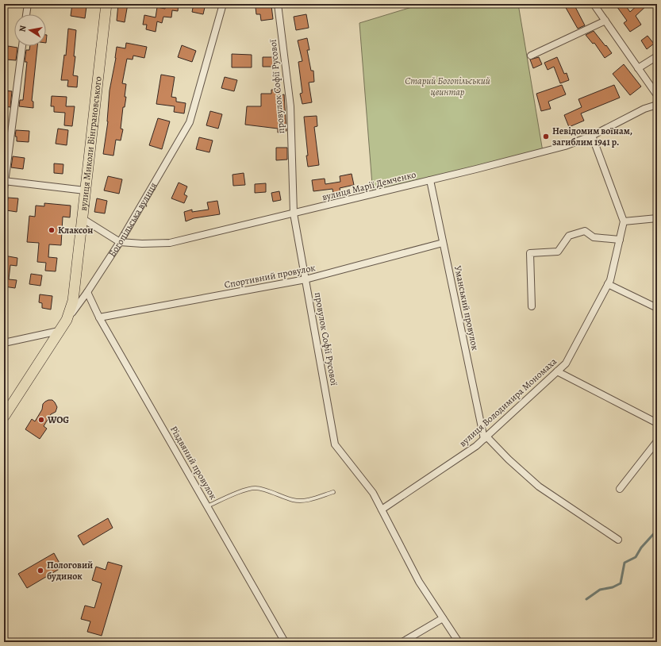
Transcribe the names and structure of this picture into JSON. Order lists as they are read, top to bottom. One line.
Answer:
{"streets":{"main road":["вулиця Миколи Вінграновського","Богопільська вулиця"],"street":["провулок Софії Русової","вулиця Марії Демченко","Спортивний провулок","Уманський провулок","вулиця Володимира Мономаха","Різдвяний провулок"]},"crossings":[["провулок Софії Русової","вулиця Марії Демченко"],["провулок Софії Русової","Спортивний провулок"],["провулок Софії Русової","вулиця Володимира Мономаха"],["вулиця Миколи Вінграновського","вулиця Марії Демченко"],["вулиця Миколи Вінграновського","Богопільська вулиця"],["вулиця Марії Демченко","Богопільська вулиця"],["вулиця Марії Демченко","Уманський провулок"],["Богопільська вулиця","Різдвяний провулок"],["Спортивний провулок","Уманський провулок"],["Спортивний провулок","Різдвяний провулок"],["Уманський провулок","вулиця Володимира Мономаха"]],"parks":["Старий Богопільський цвинтар"],"places":["Невідомим воїнам, загиблим 1941 р.","Клаксон","WOG","Пологовий будинок"],"north":"left"}
